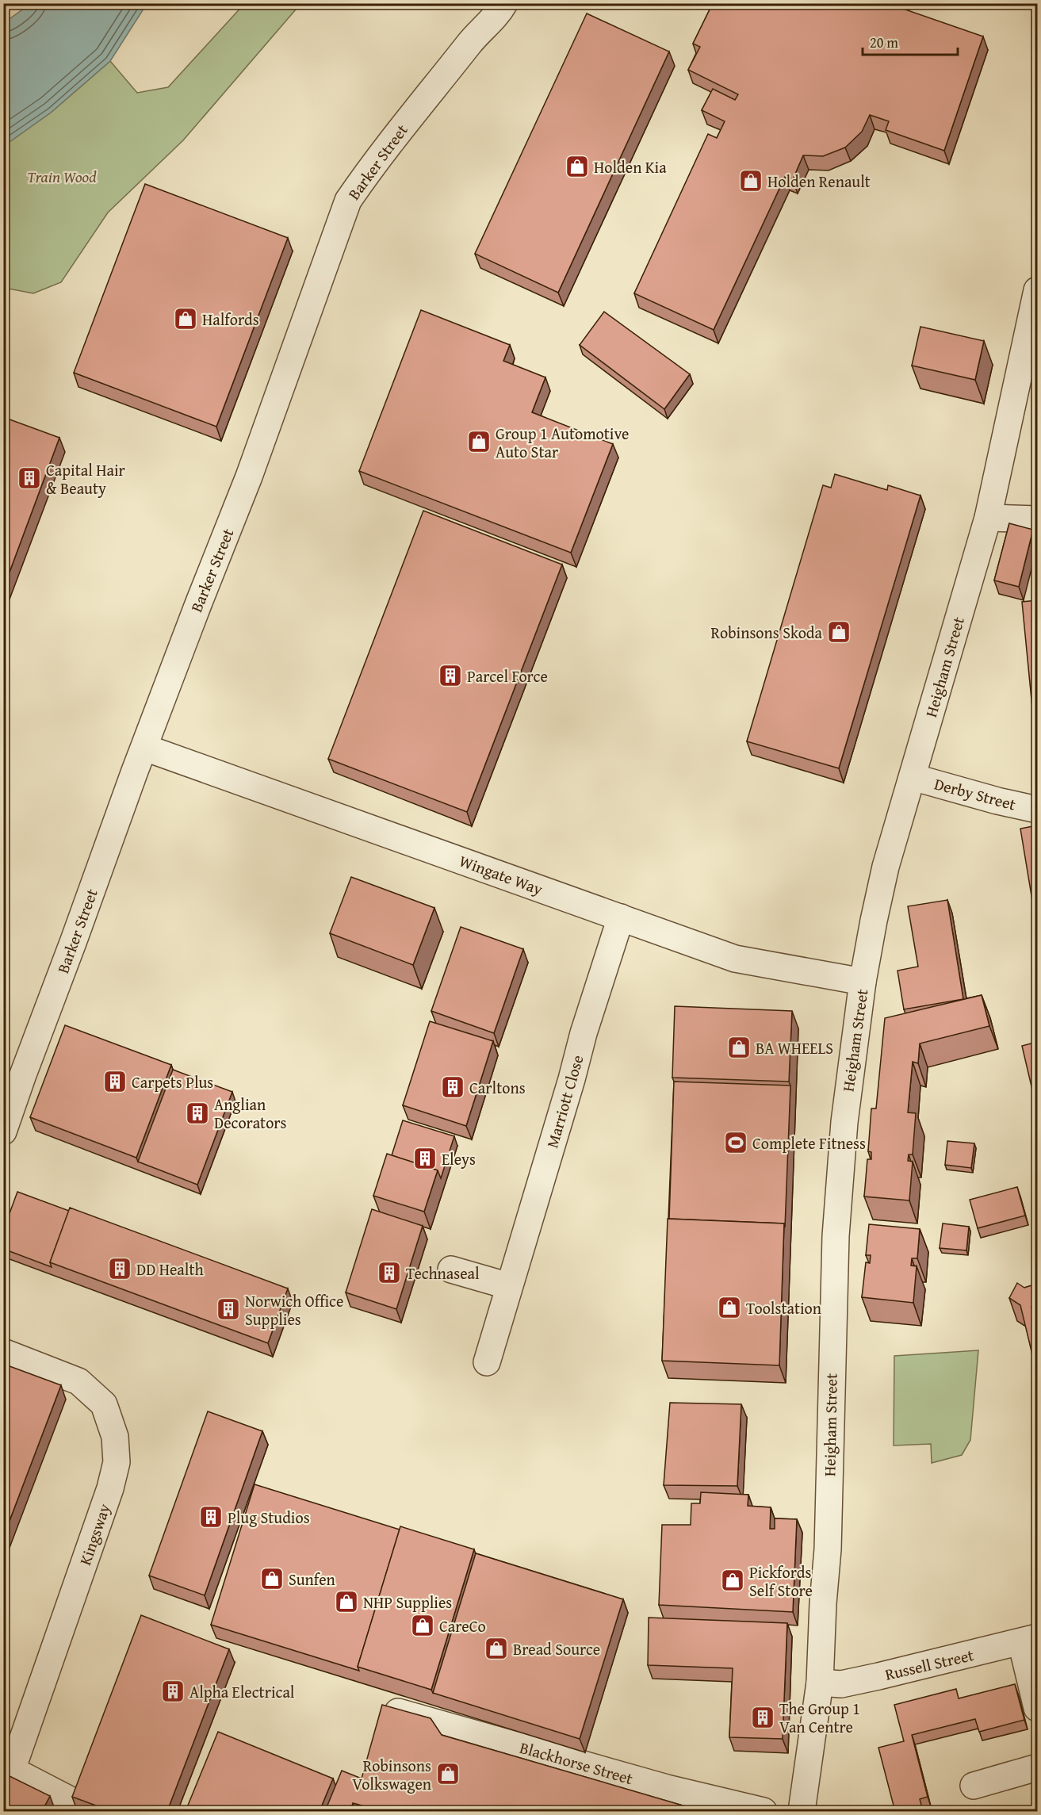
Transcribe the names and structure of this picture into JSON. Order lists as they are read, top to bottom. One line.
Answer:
{"streets":{"street":["Barker Street","Heigham Street","Derby Street","Wingate Way","Marriott Close","Kingsway","Russell Street","Blackhorse Street"]},"crossings":[["Barker Street","Wingate Way"],["Heigham Street","Derby Street"],["Heigham Street","Wingate Way"],["Heigham Street","Russell Street"],["Wingate Way","Marriott Close"]],"parks":["Train Wood"],"places":{"shop":["Holden Kia","Holden Renault","Halfords","Group 1 Automotive Auto Star","Robinsons Skoda","BA WHEELS","Toolstation","Sunfen","Pickfords Self Store","NHP Supplies","CareCo","Bread Source","Robinsons Volkswagen"],"building":["Capital Hair & Beauty","Parcel Force","Carpets Plus","Carltons","Anglian Decorators","Eleys","DD Health","Technaseal","Norwich Office Supplies","Plug Studios","Alpha Electrical","The Group 1 Van Centre"],"sports":["Complete Fitness"]},"scale_bar":"20 m"}
